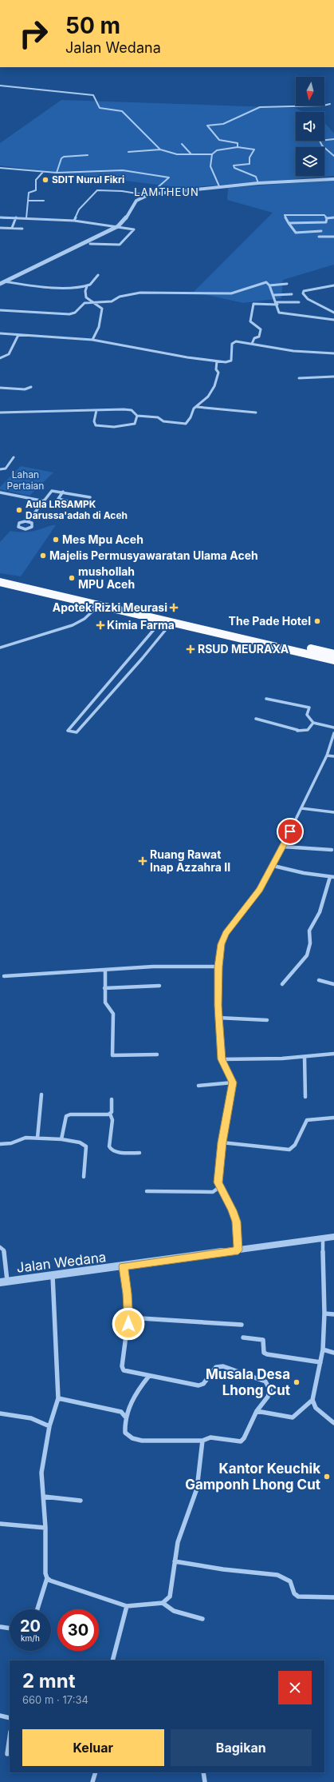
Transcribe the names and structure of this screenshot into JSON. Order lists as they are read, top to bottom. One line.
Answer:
{"streets":{"street":["Jalan Wedana"]},"districts":["LAMTHEUN"],"parks":["Lahan Pertaian"],"places":{"other":["SDIT Nurul Fikri","Aula LRSAMPK Darussa'adah di Aceh","Mes Mpu Aceh","Majelis Permusyawaratan Ulama Aceh","mushollah MPU Aceh","The Pade Hotel","Musala Desa Lhong Cut","Kantor Keuchik Gamponh Lhong Cut"],"health":["Apotek Rizki Meurasi","Kimia Farma","RSUD MEURAXA","Ruang Rawat Inap Azzahra II"]},"north":"bottom","page":{"turn":["50 m","Jalan Wedana"],"speed":"20 km/h","limit":"30","heading":["2 mnt","660 m · 17:34"],"buttons":["Keluar","Bagikan"]}}
